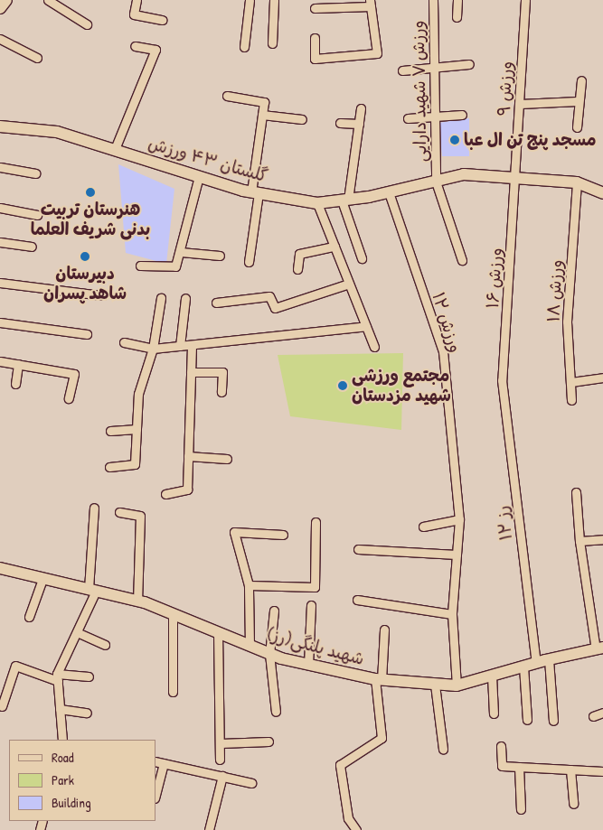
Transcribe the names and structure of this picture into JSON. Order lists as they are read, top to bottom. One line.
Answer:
{"streets":{"street":["ورزش ۹","ورزش ۷ شهید دارایی","گلستان ۴۳ ورزش","ورزش ۱۶","ورزش ۱۸","ورزش ۱۲","رز ۱۲","شهید پلنگی(رز)"]},"crossings":[["ورزش ۹","گلستان ۴۳ ورزش"],["ورزش ۹","ورزش ۱۶"],["ورزش ۷ شهید دارایی","گلستان ۴۳ ورزش"],["گلستان ۴۳ ورزش","ورزش ۱۶"],["گلستان ۴۳ ورزش","ورزش ۱۸"],["گلستان ۴۳ ورزش","ورزش ۱۲"],["ورزش ۱۶","رز ۱۲"],["ورزش ۱۲","شهید پلنگی(رز)"],["رز ۱۲","شهید پلنگی(رز)"]],"places":["مسجد پنج تن ال عبا","هنرستان تربیت بدنی شریف العلما","دبیرستان شاهد پسران","مجتمع ورزشی شهید مزدستان"],"legend":["Road","Park","Building"]}
